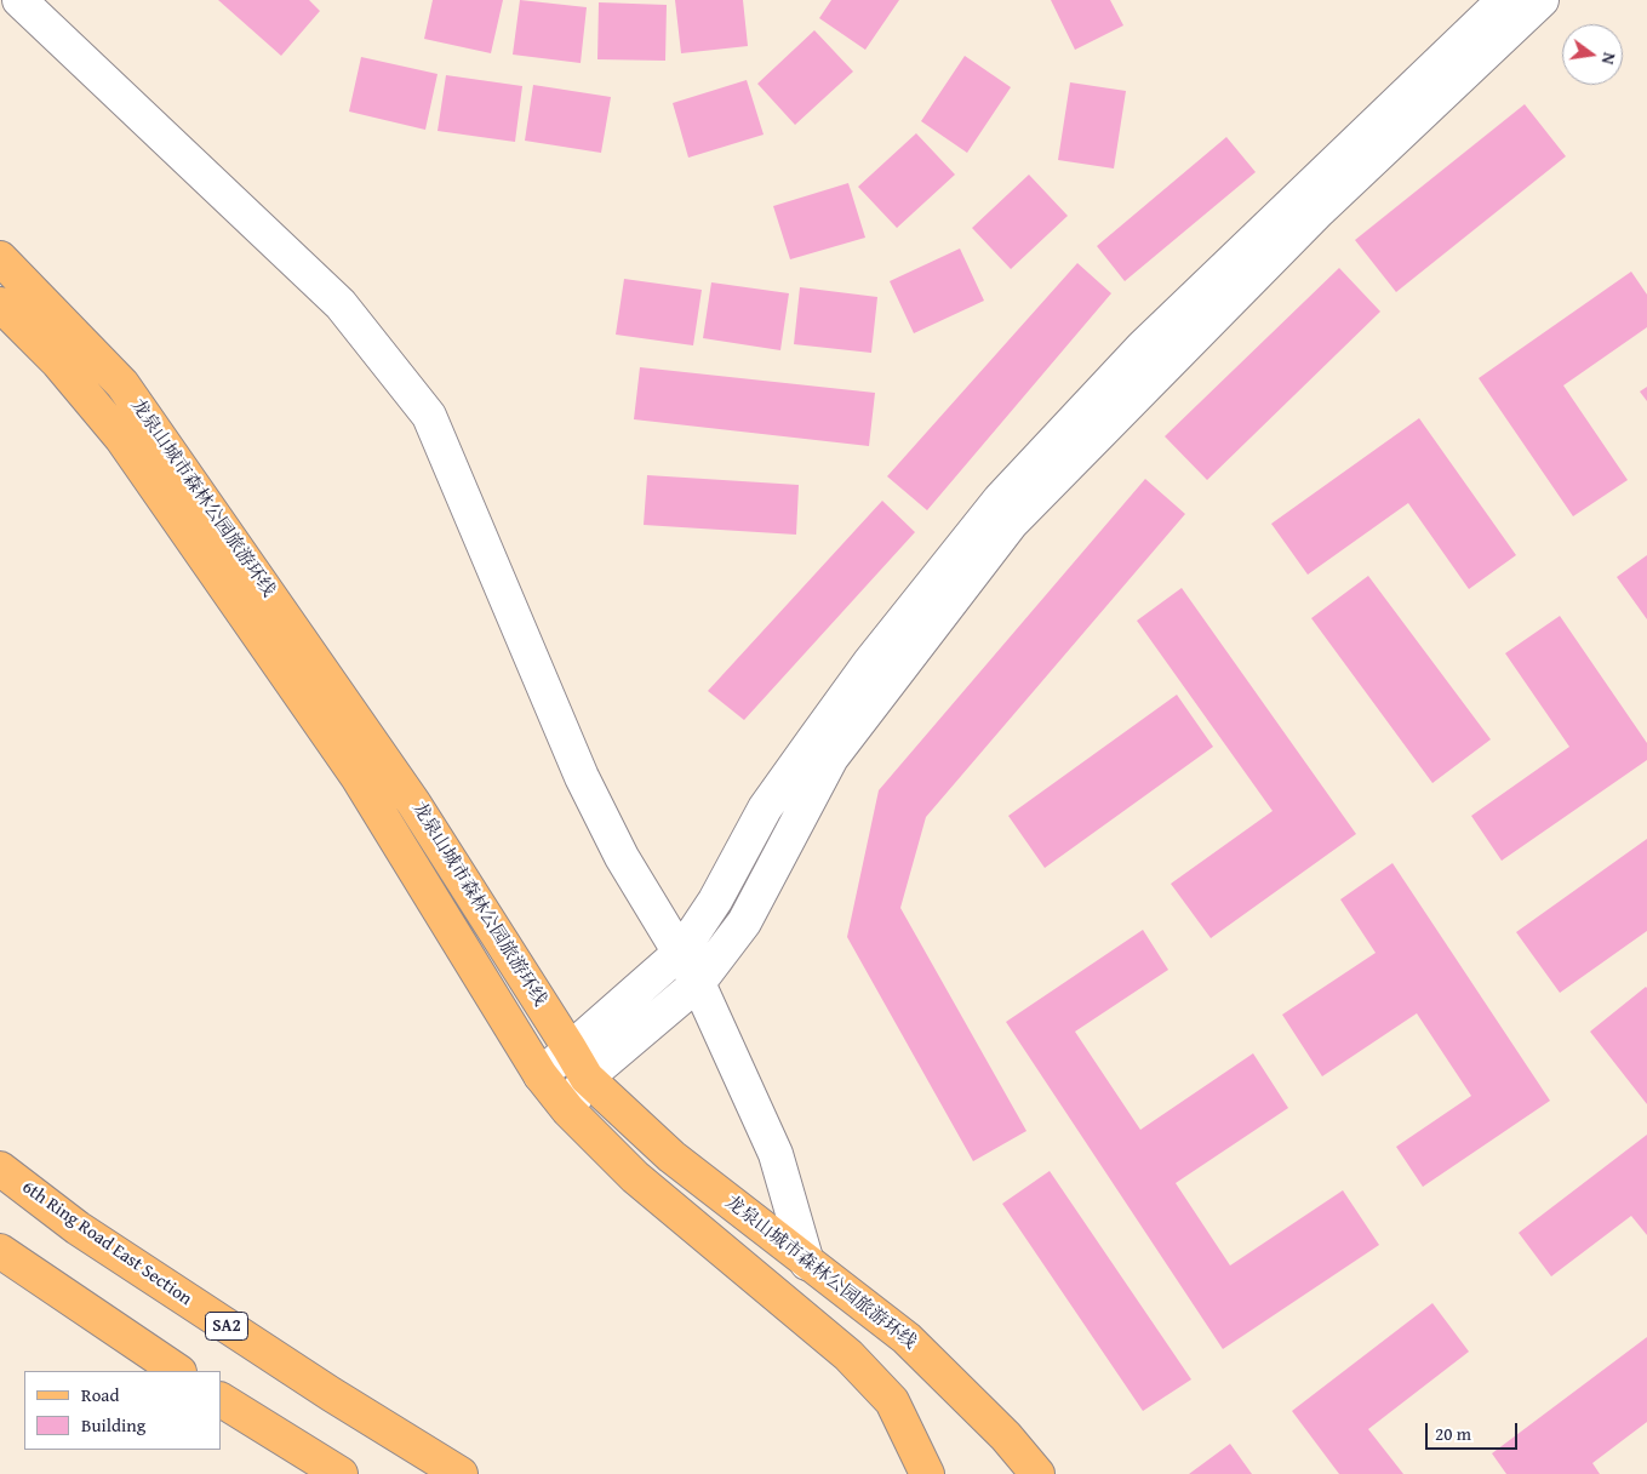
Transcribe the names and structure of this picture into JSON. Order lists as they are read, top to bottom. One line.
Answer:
{"streets":{"main road":["龙泉山城市森林公园旅游环线","6th Ring Road East Section","SA2"]},"legend":["Road","Building"],"scale_bar":"20 m","north":"right"}
